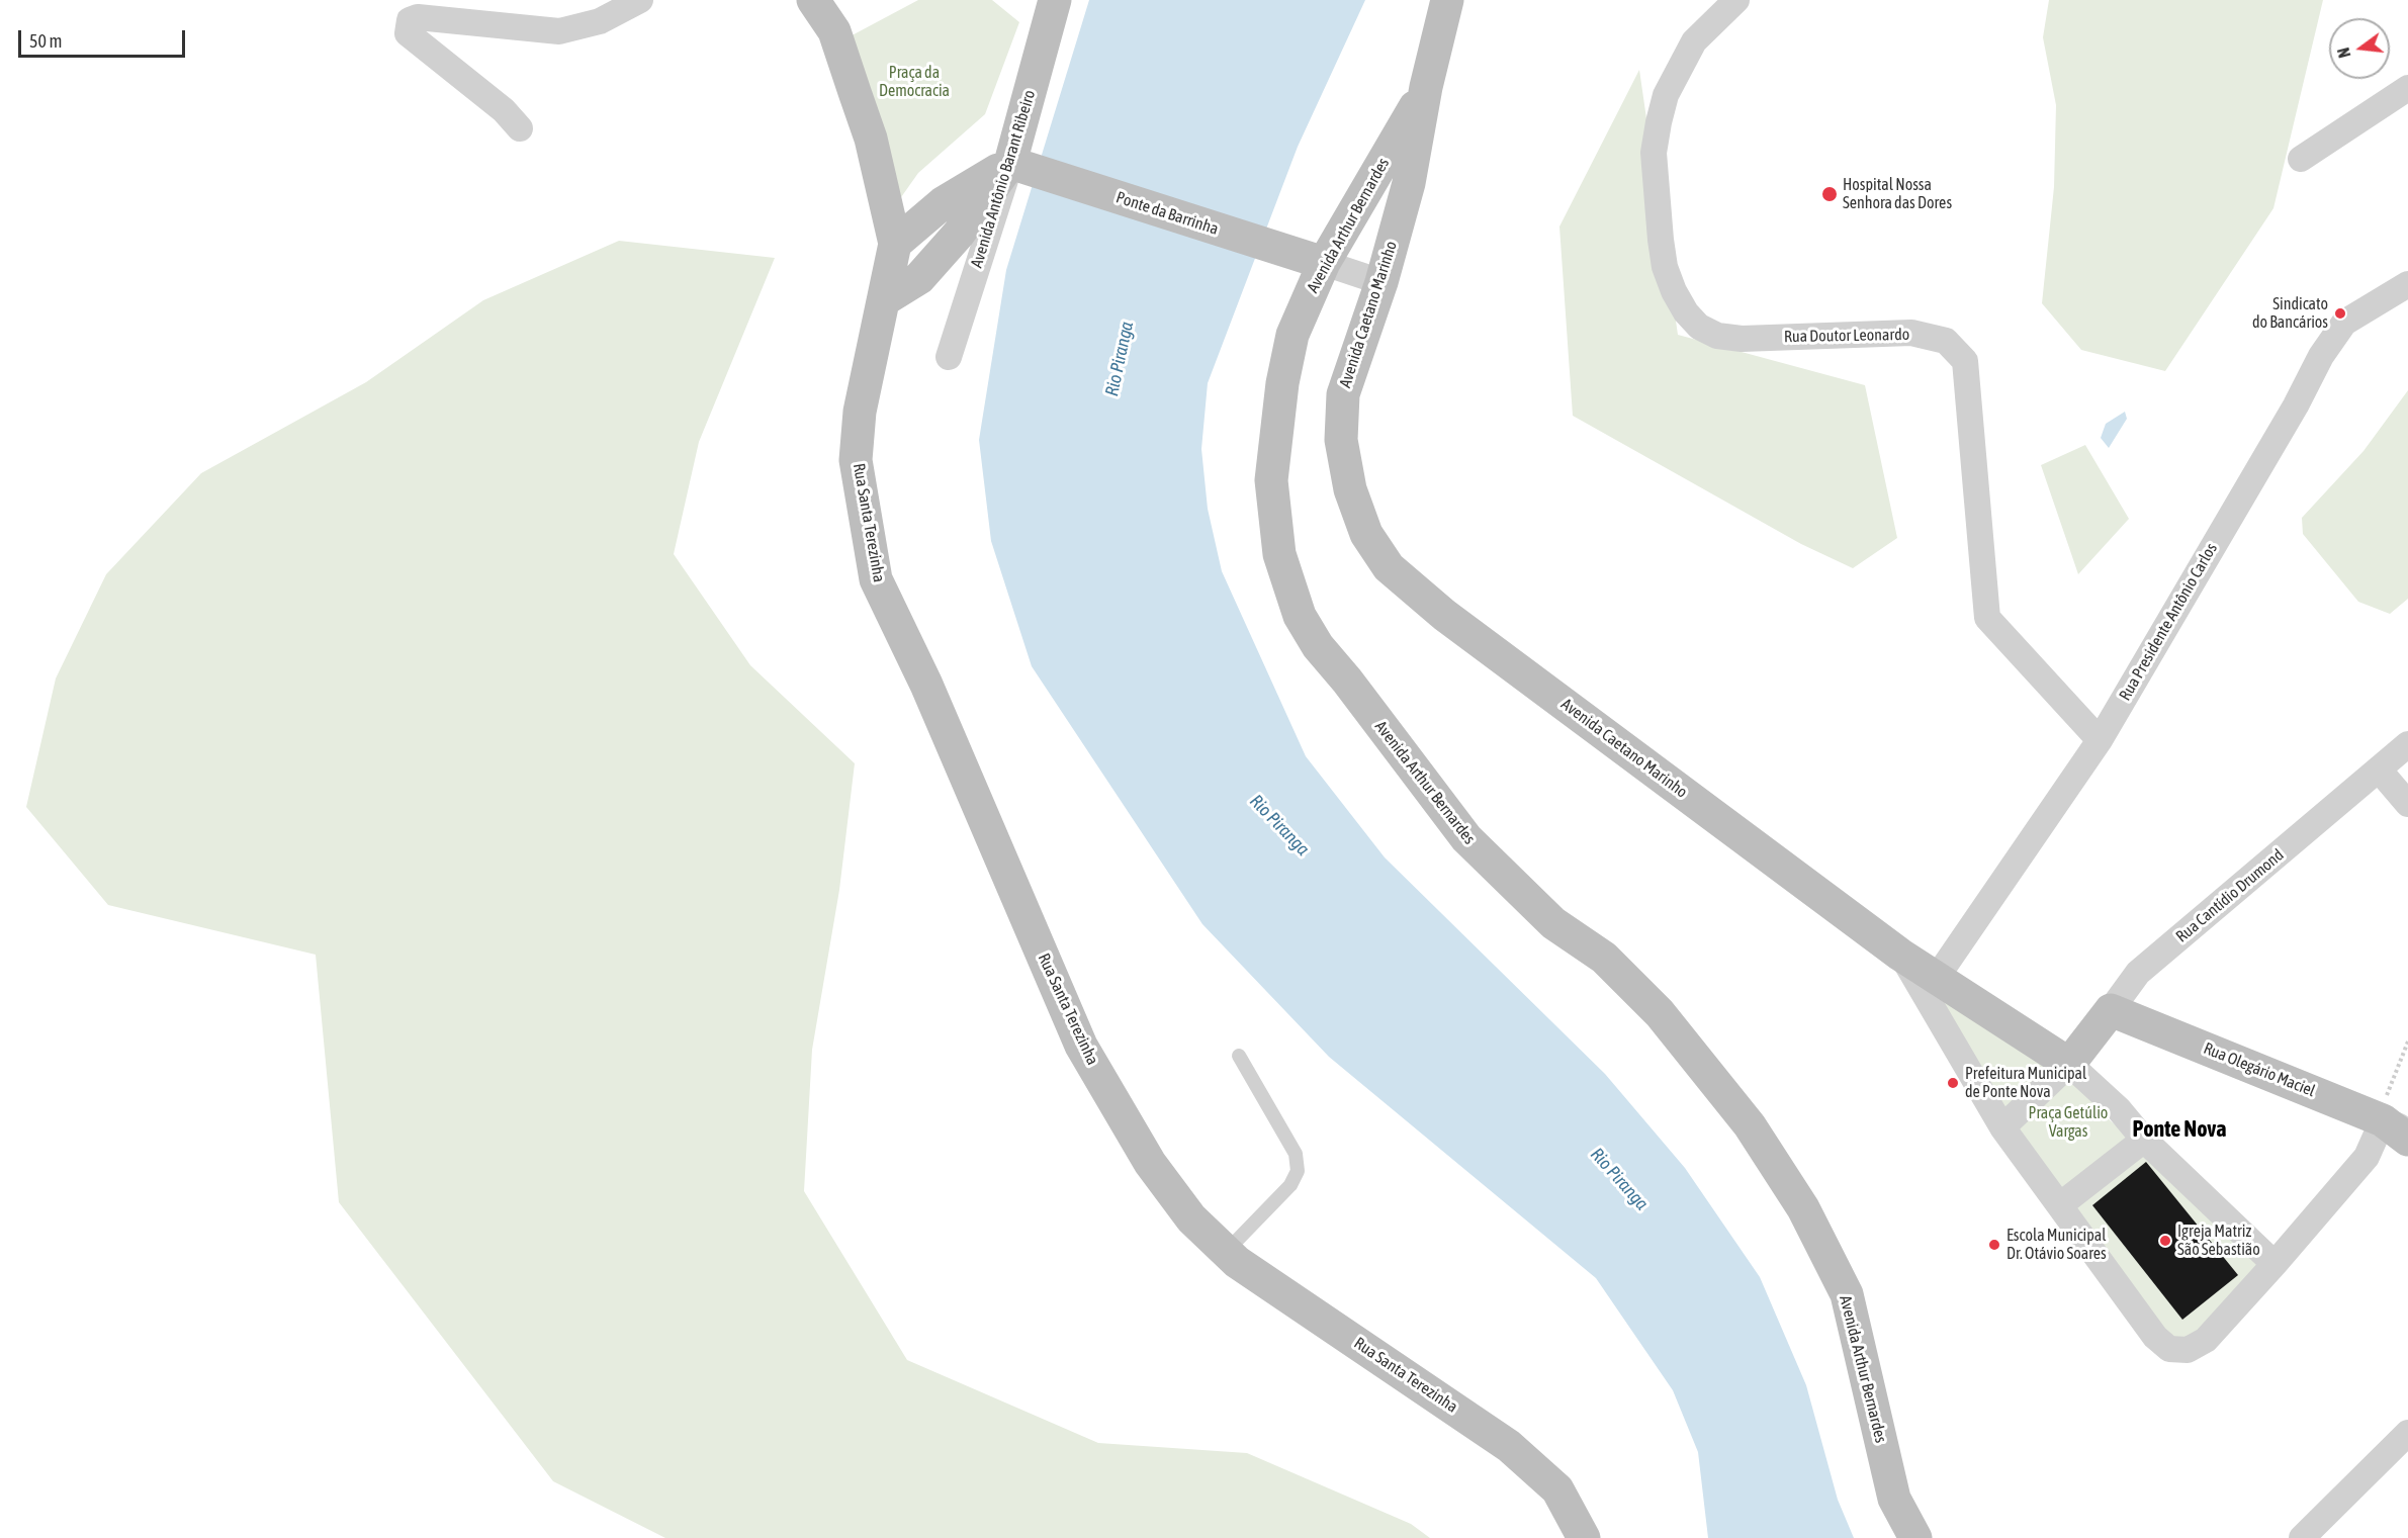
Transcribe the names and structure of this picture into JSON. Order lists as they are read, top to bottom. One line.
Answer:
{"streets":{"street":["Avenida Antônio Barant Ribeiro","Ponte da Barrinha","Avenida Arthur Bernardes","Avenida Caetano Marinho","Rua Doutor Leonardo","Rua Santa Terezinha","Rua Presidente Antônio Carlos","Rua Cantídio Drumond","Rua Olegário Maciel"]},"crossings":[["Avenida Antônio Barant Ribeiro","Ponte da Barrinha"],["Ponte da Barrinha","Avenida Arthur Bernardes"],["Avenida Arthur Bernardes","Avenida Caetano Marinho"],["Rua Doutor Leonardo","Rua Presidente Antônio Carlos"],["Rua Cantídio Drumond","Rua Olegário Maciel"]],"districts":["Ponte Nova"],"water":["Rio Piranga"],"parks":["Praça da Democracia","Praça Getúlio Vargas"],"places":["Hospital Nossa Senhora das Dores","Sindicato do Bancários","Prefeitura Municipal de Ponte Nova","Igreja Matriz São Sebastião","Escola Municipal Dr. Otávio Soares"],"scale_bar":"50 m","north":"left"}
